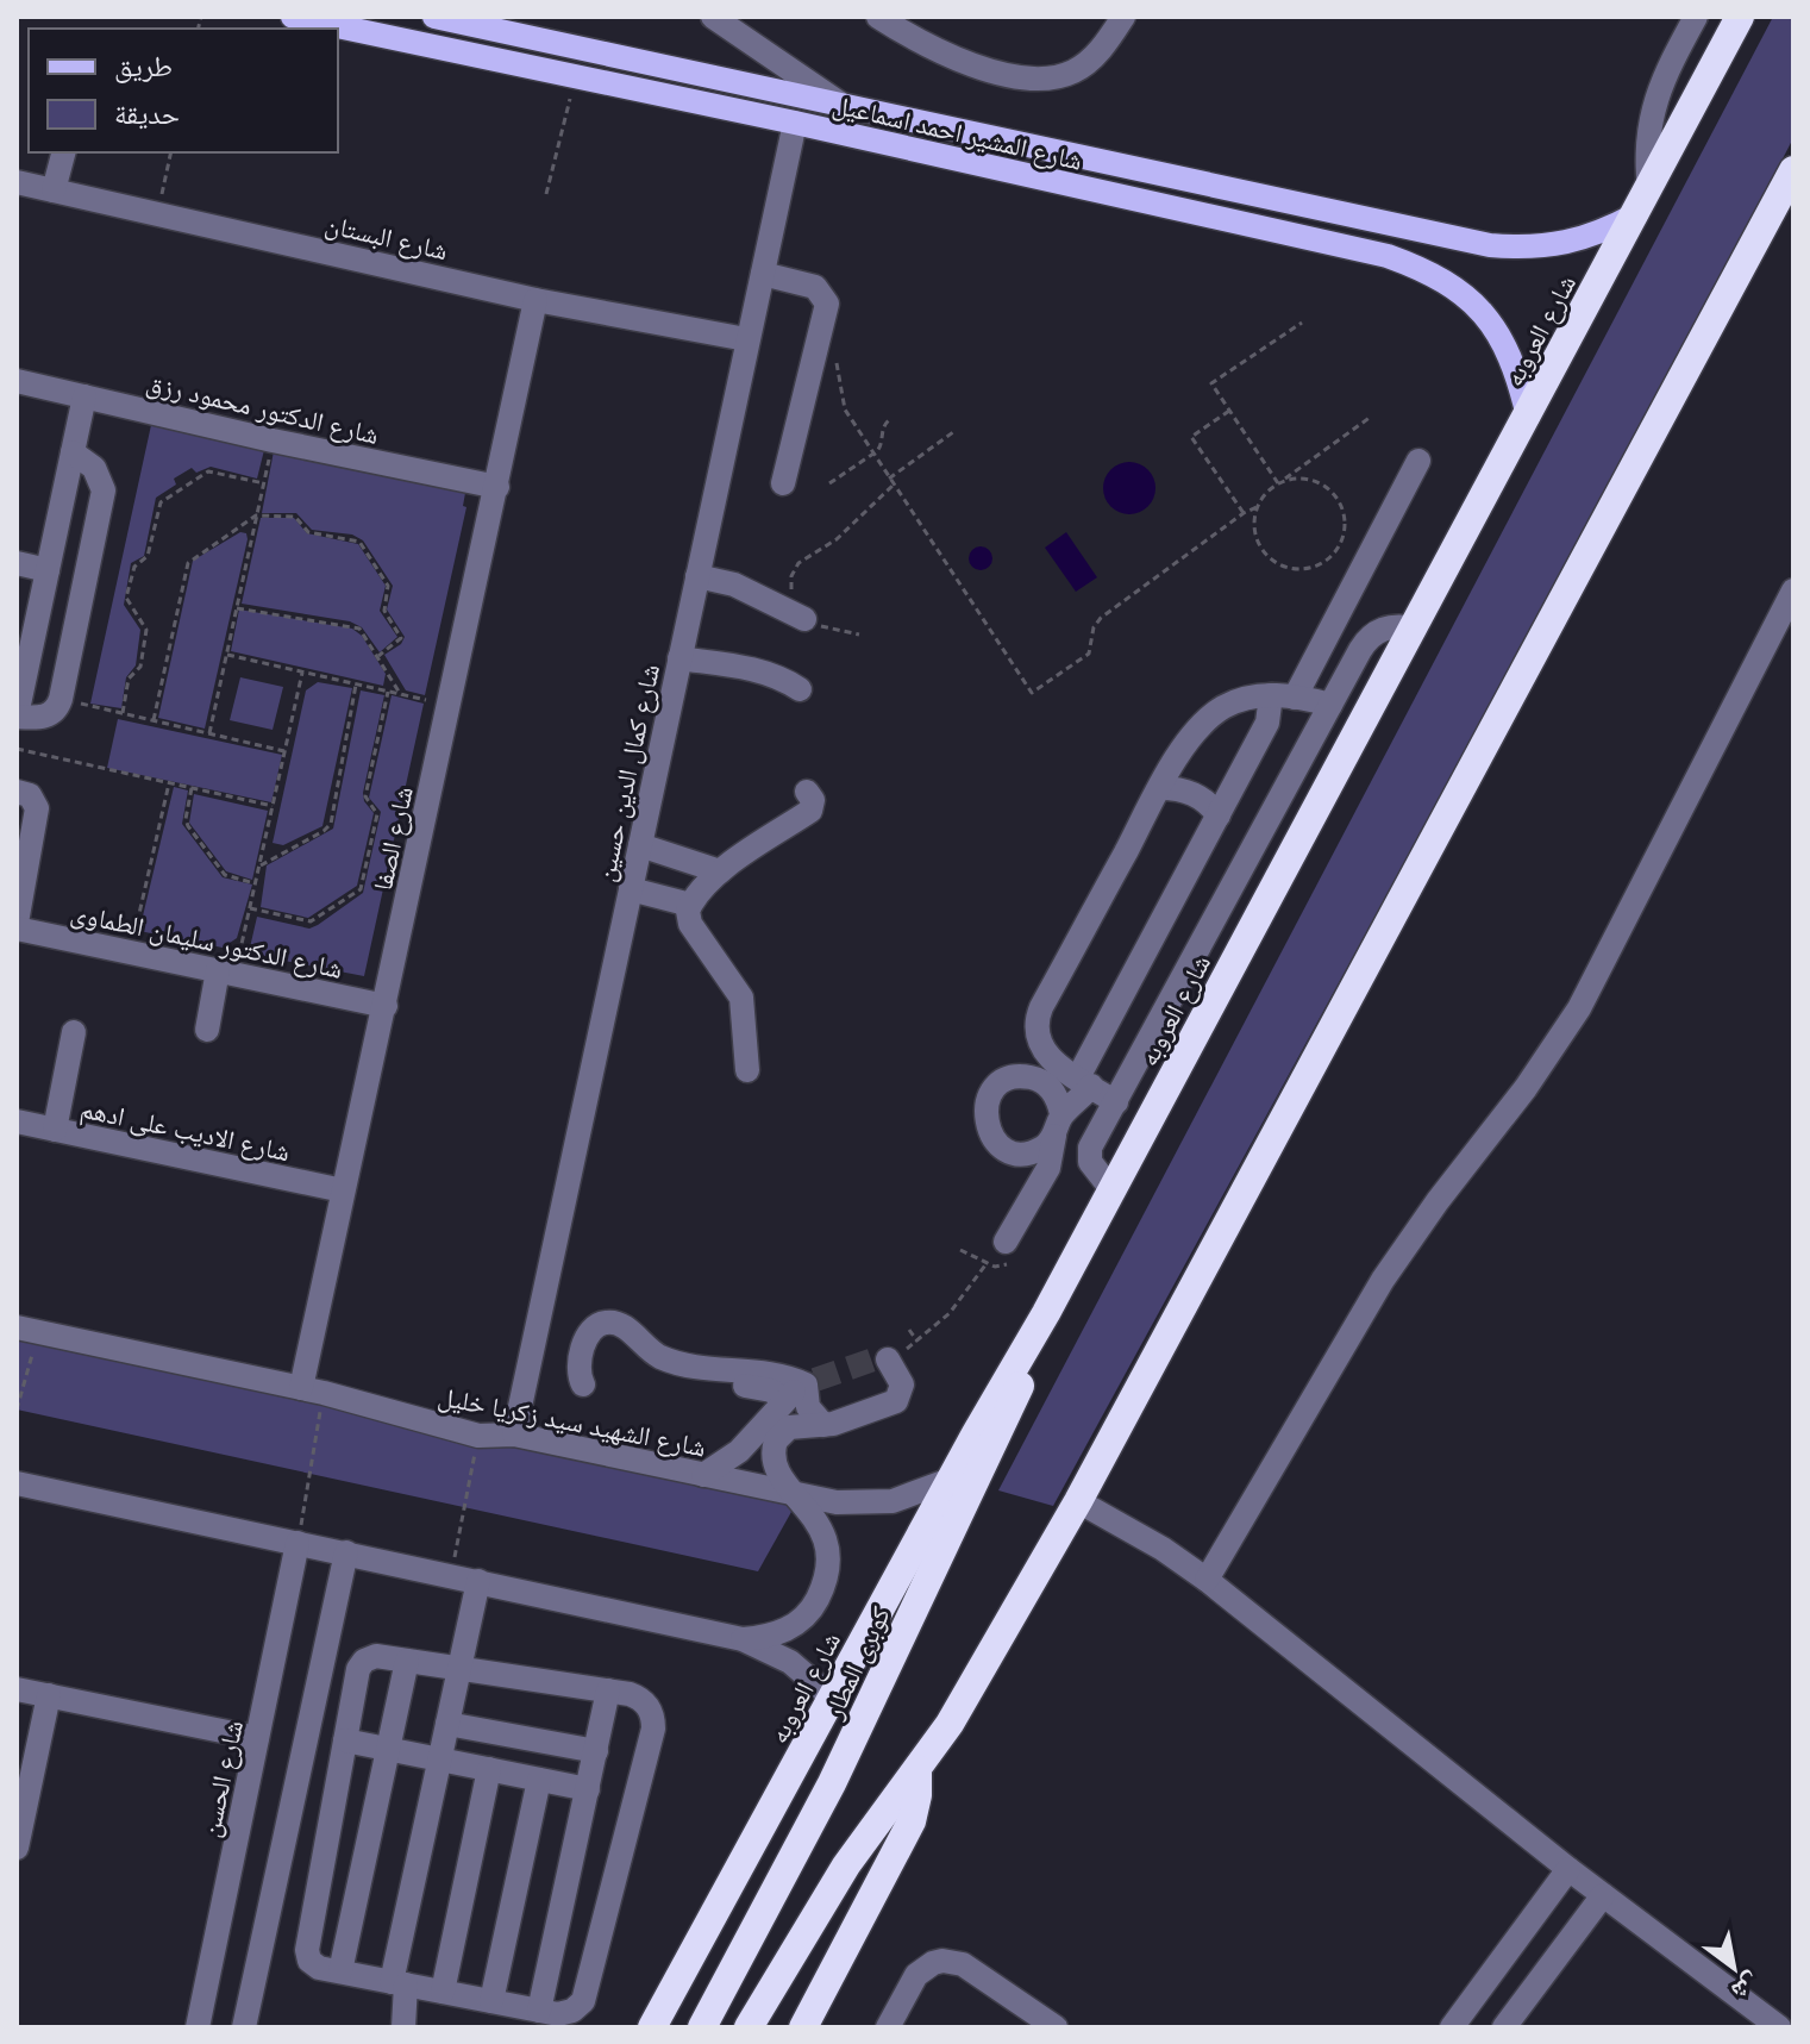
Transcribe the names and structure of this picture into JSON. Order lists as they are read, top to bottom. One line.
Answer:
{"streets":{"highway":["شارع العروبه","كوبرى المطار"],"main road":["شارع المشير احمد اسماعيل"],"street":["شارع البستان","شارع الدكتور محمود رزق","شارع كمال الدين حسين","شارع الصفا","شارع الدكتور سليمان الطماوى","شارع الاديب على ادهم","شارع الشهيد سيد زكريا خليل","شارع الحسن"]},"crossings":[["شارع المشير احمد اسماعيل","شارع العروبه"],["شارع المشير احمد اسماعيل","شارع كمال الدين حسين"],["شارع البستان","شارع كمال الدين حسين"],["شارع البستان","شارع الصفا"],["شارع العروبه","شارع الشهيد سيد زكريا خليل"],["شارع العروبه","كوبرى المطار"],["شارع الدكتور محمود رزق","شارع الصفا"],["شارع كمال الدين حسين","شارع الشهيد سيد زكريا خليل"],["شارع الصفا","شارع الدكتور سليمان الطماوى"],["شارع الصفا","شارع الاديب على ادهم"],["شارع الصفا","شارع الشهيد سيد زكريا خليل"]],"legend":["طريق","حديقة"],"north":"bottom right"}
